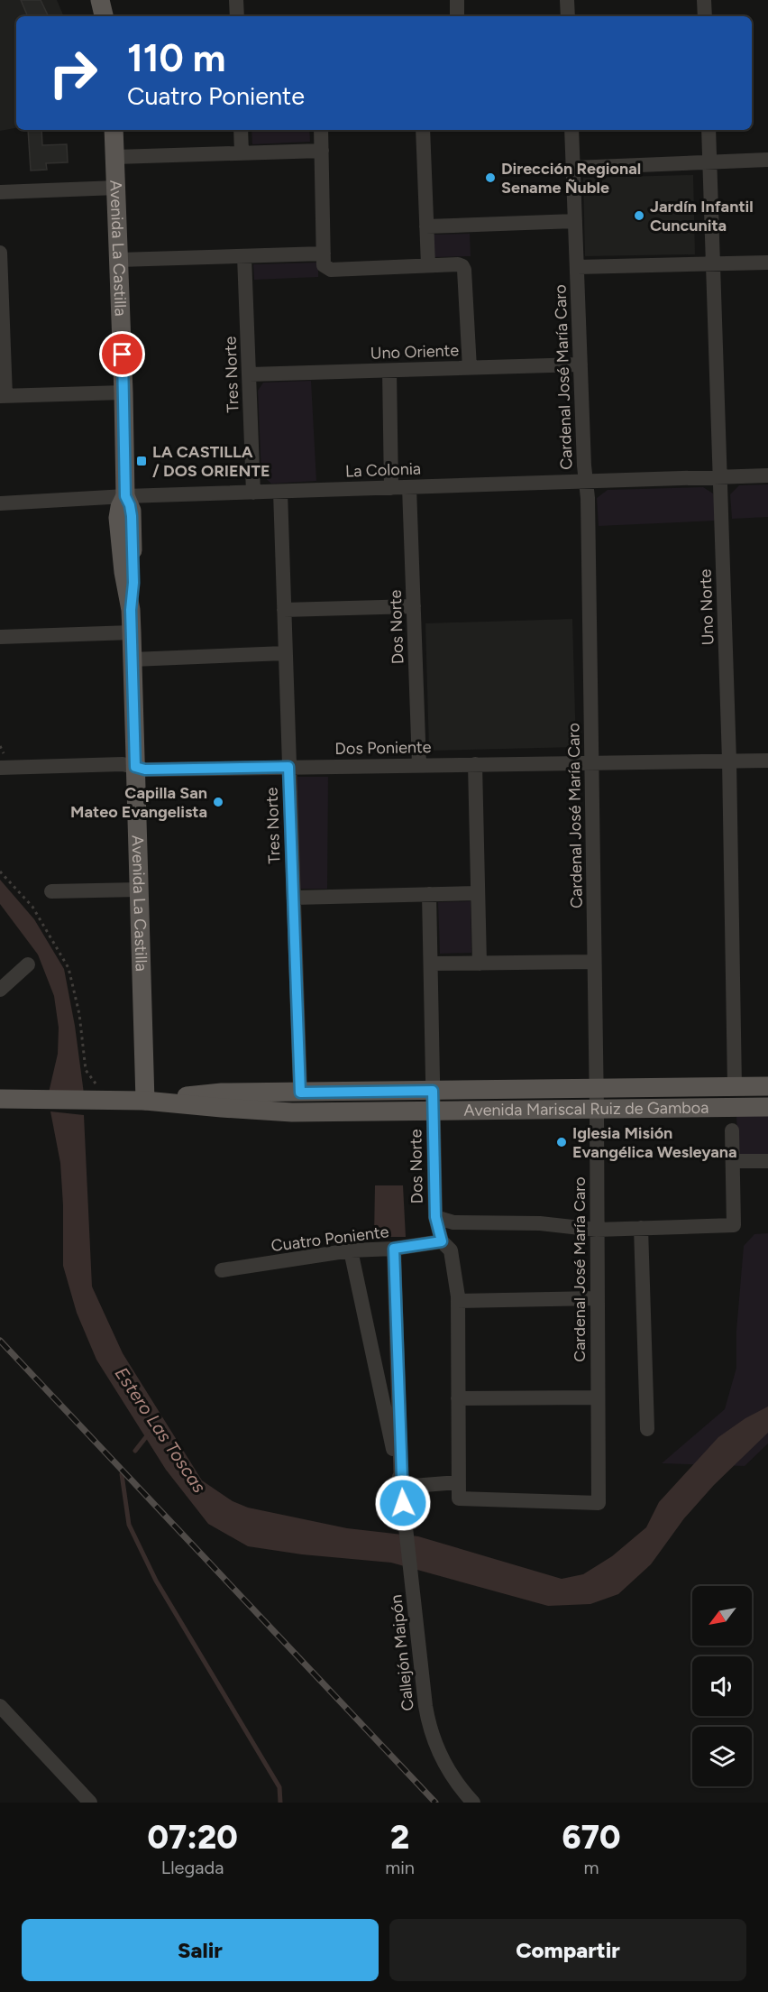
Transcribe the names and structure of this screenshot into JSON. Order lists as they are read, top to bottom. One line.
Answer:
{"streets":{"main road":["Avenida La Castilla","Avenida Mariscal Ruiz de Gamboa"],"street":["Uno Oriente","Tres Norte","Cardenal José María Caro","La Colonia","Uno Norte","Dos Norte","Dos Poniente","Cuatro Poniente","Callejón Maipón"]},"crossings":[["Avenida La Castilla","La Colonia"],["Avenida La Castilla","Dos Poniente"],["Avenida La Castilla","Avenida Mariscal Ruiz de Gamboa"],["Uno Oriente","Tres Norte"],["Uno Oriente","Cardenal José María Caro"],["Tres Norte","La Colonia"],["Tres Norte","Dos Poniente"],["Tres Norte","Avenida Mariscal Ruiz de Gamboa"],["Cardenal José María Caro","La Colonia"],["Cardenal José María Caro","Dos Norte"],["Cardenal José María Caro","Dos Poniente"],["Cardenal José María Caro","Avenida Mariscal Ruiz de Gamboa"],["La Colonia","Uno Norte"],["La Colonia","Dos Norte"],["Uno Norte","Dos Poniente"],["Uno Norte","Avenida Mariscal Ruiz de Gamboa"],["Dos Norte","Dos Poniente"],["Dos Norte","Avenida Mariscal Ruiz de Gamboa"],["Dos Norte","Cuatro Poniente"],["Cuatro Poniente","Callejón Maipón"]],"water":["Estero Las Toscas"],"places":{"other":["Dirección Regional Sename Ñuble","Jardín Infantil Cuncunita","Capilla San Mateo Evangelista","Iglesia Misión Evangélica Wesleyana"],"transit":["LA CASTILLA / DOS ORIENTE"]},"north":"bottom left","page":{"turn":["110 m","Cuatro Poniente"],"eta":["07:20","Llegada","2","min","670","m"],"buttons":["Salir","Compartir"]}}
